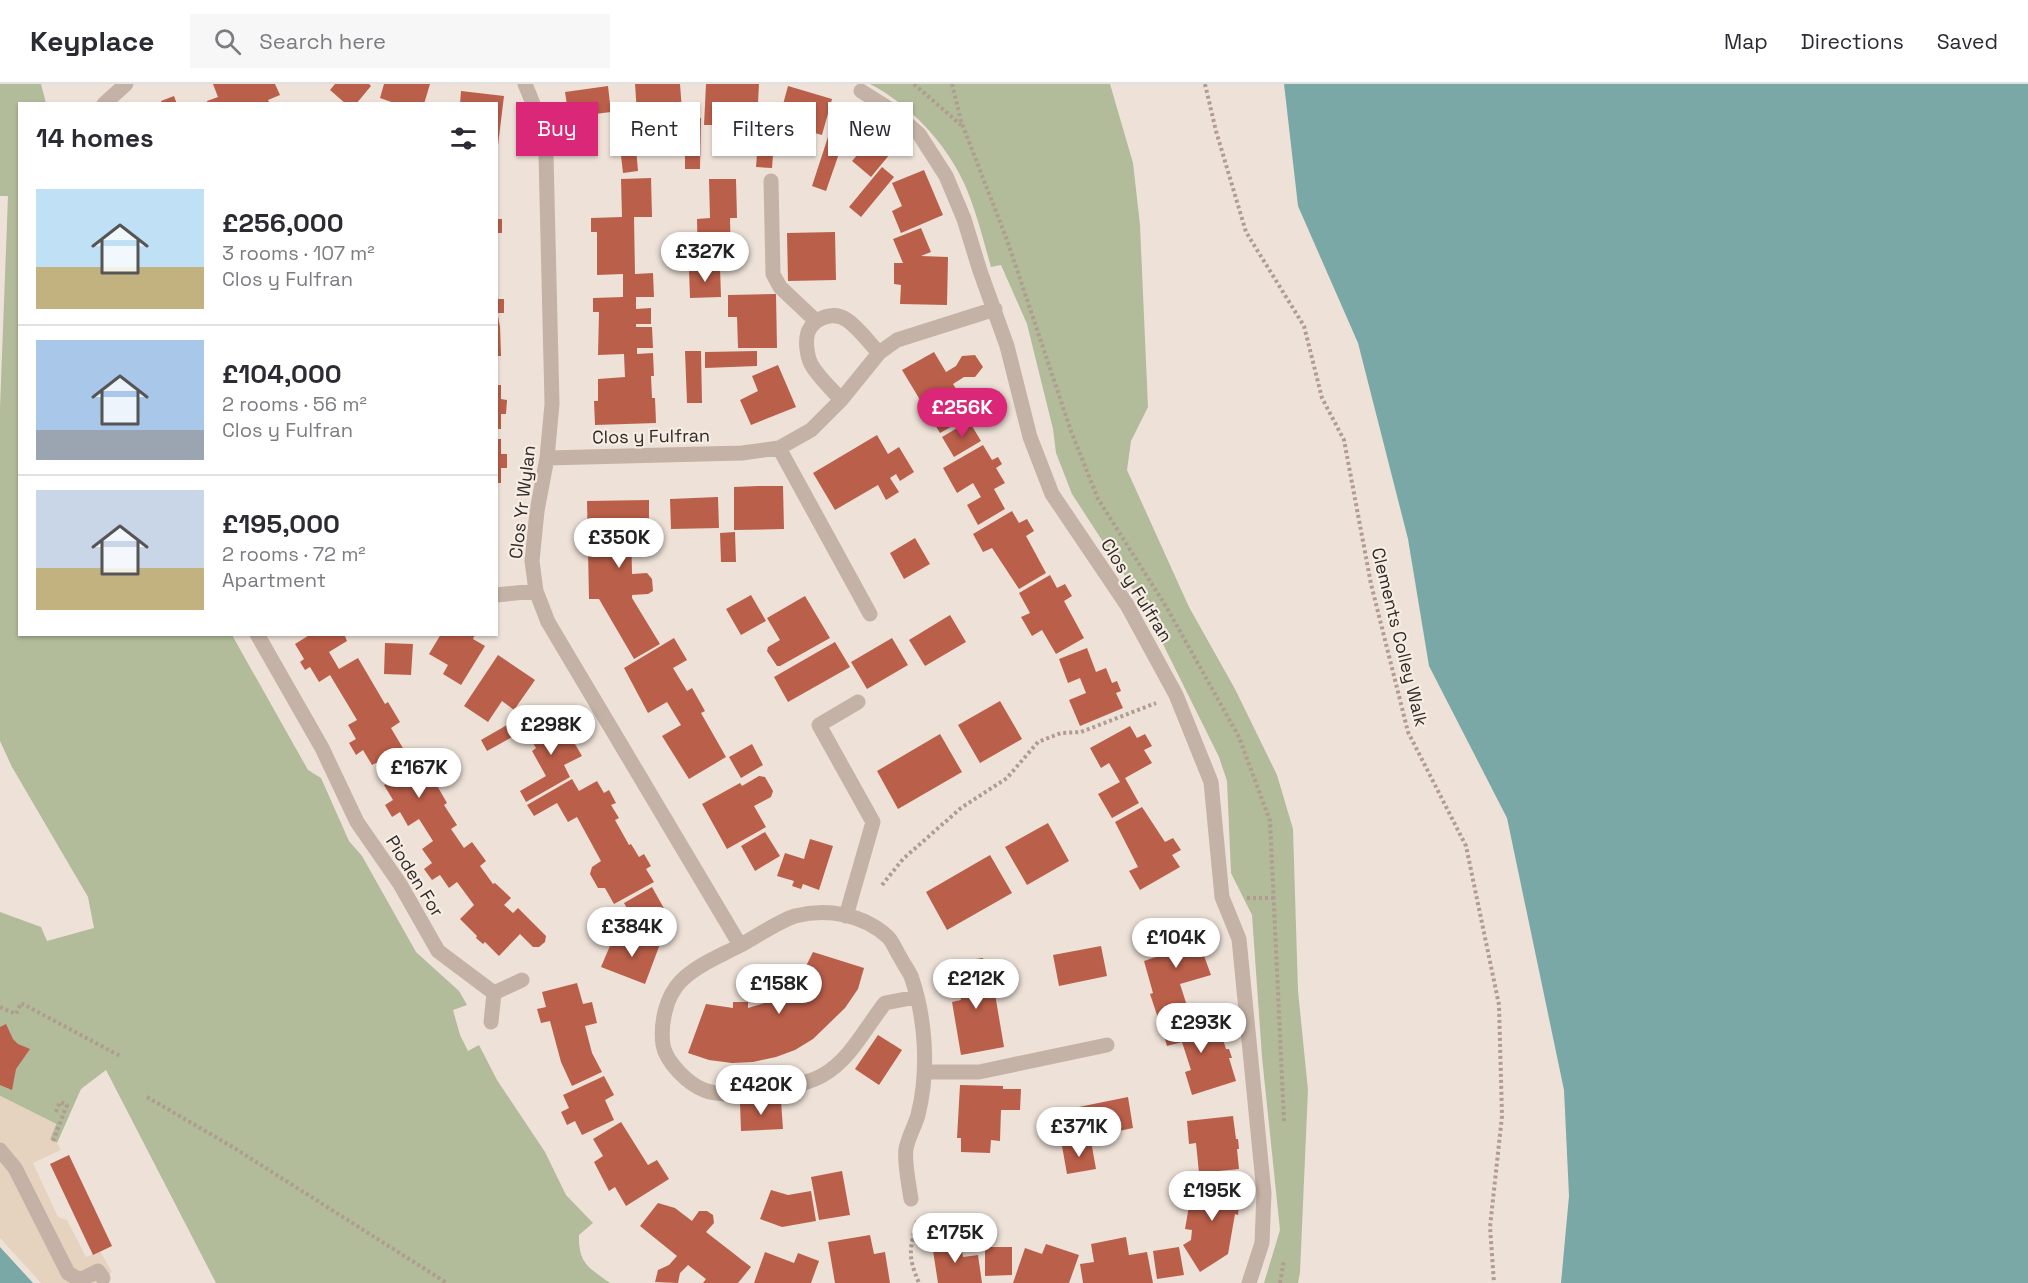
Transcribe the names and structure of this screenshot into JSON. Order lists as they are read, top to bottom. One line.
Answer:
{"streets":{"street":["Clos y Fulfran","Clos Yr Wylan","Pioden For"],"path":["Clements Colley Walk"]},"crossings":[["Clos y Fulfran","Clos Yr Wylan"]],"page":{"header":"Keyplace","search":"Search here","nav":["Map","Directions","Saved"],"chip":["Buy","Rent","Filters","New"],"heading":"14 homes","list":[{"name":"£256,000","note":"3 rooms · 107 m² · Clos y Fulfran"},{"name":"£104,000","note":"2 rooms · 56 m² · Clos y Fulfran"},{"name":"£195,000","note":"2 rooms · 72 m² · Apartment"}],"price":["£327K","£256K","£350K","£298K","£167K","£384K","£104K","£212K","£158K","£293K","£420K","£371K","£195K","£175K"]}}
